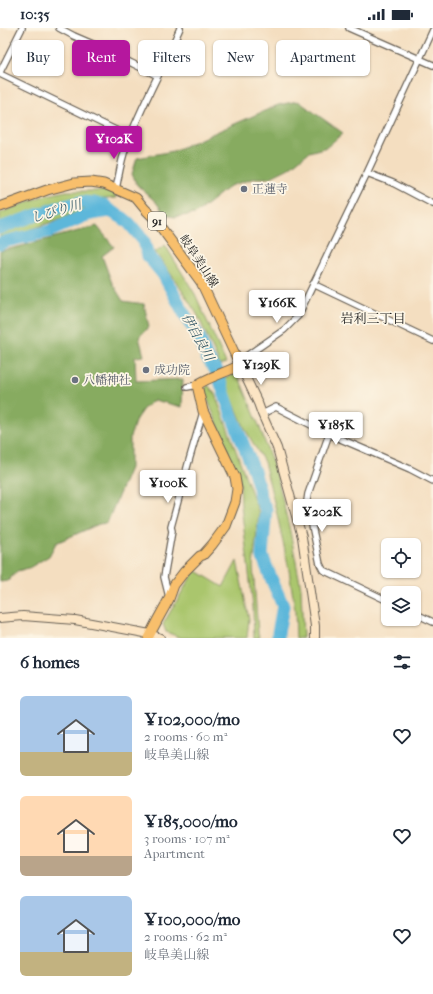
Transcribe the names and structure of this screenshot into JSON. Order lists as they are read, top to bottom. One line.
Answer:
{"streets":{"main road":["91","岐阜美山線"]},"districts":["岩利三丁目"],"water":["しびり川","伊自良川"],"places":["正蓮寺","成功院","八幡神社"],"page":{"status":"10:35","chip":["Buy","Rent","Filters","New","Apartment"],"price":["¥102K","¥166K","¥129K","¥185K","¥100K","¥202K"],"heading":"6 homes","list":[{"name":"¥102,000/mo","note":"2 rooms · 60 m² · 岐阜美山線"},{"name":"¥185,000/mo","note":"3 rooms · 107 m² · Apartment"},{"name":"¥100,000/mo","note":"2 rooms · 62 m² · 岐阜美山線"}]}}
